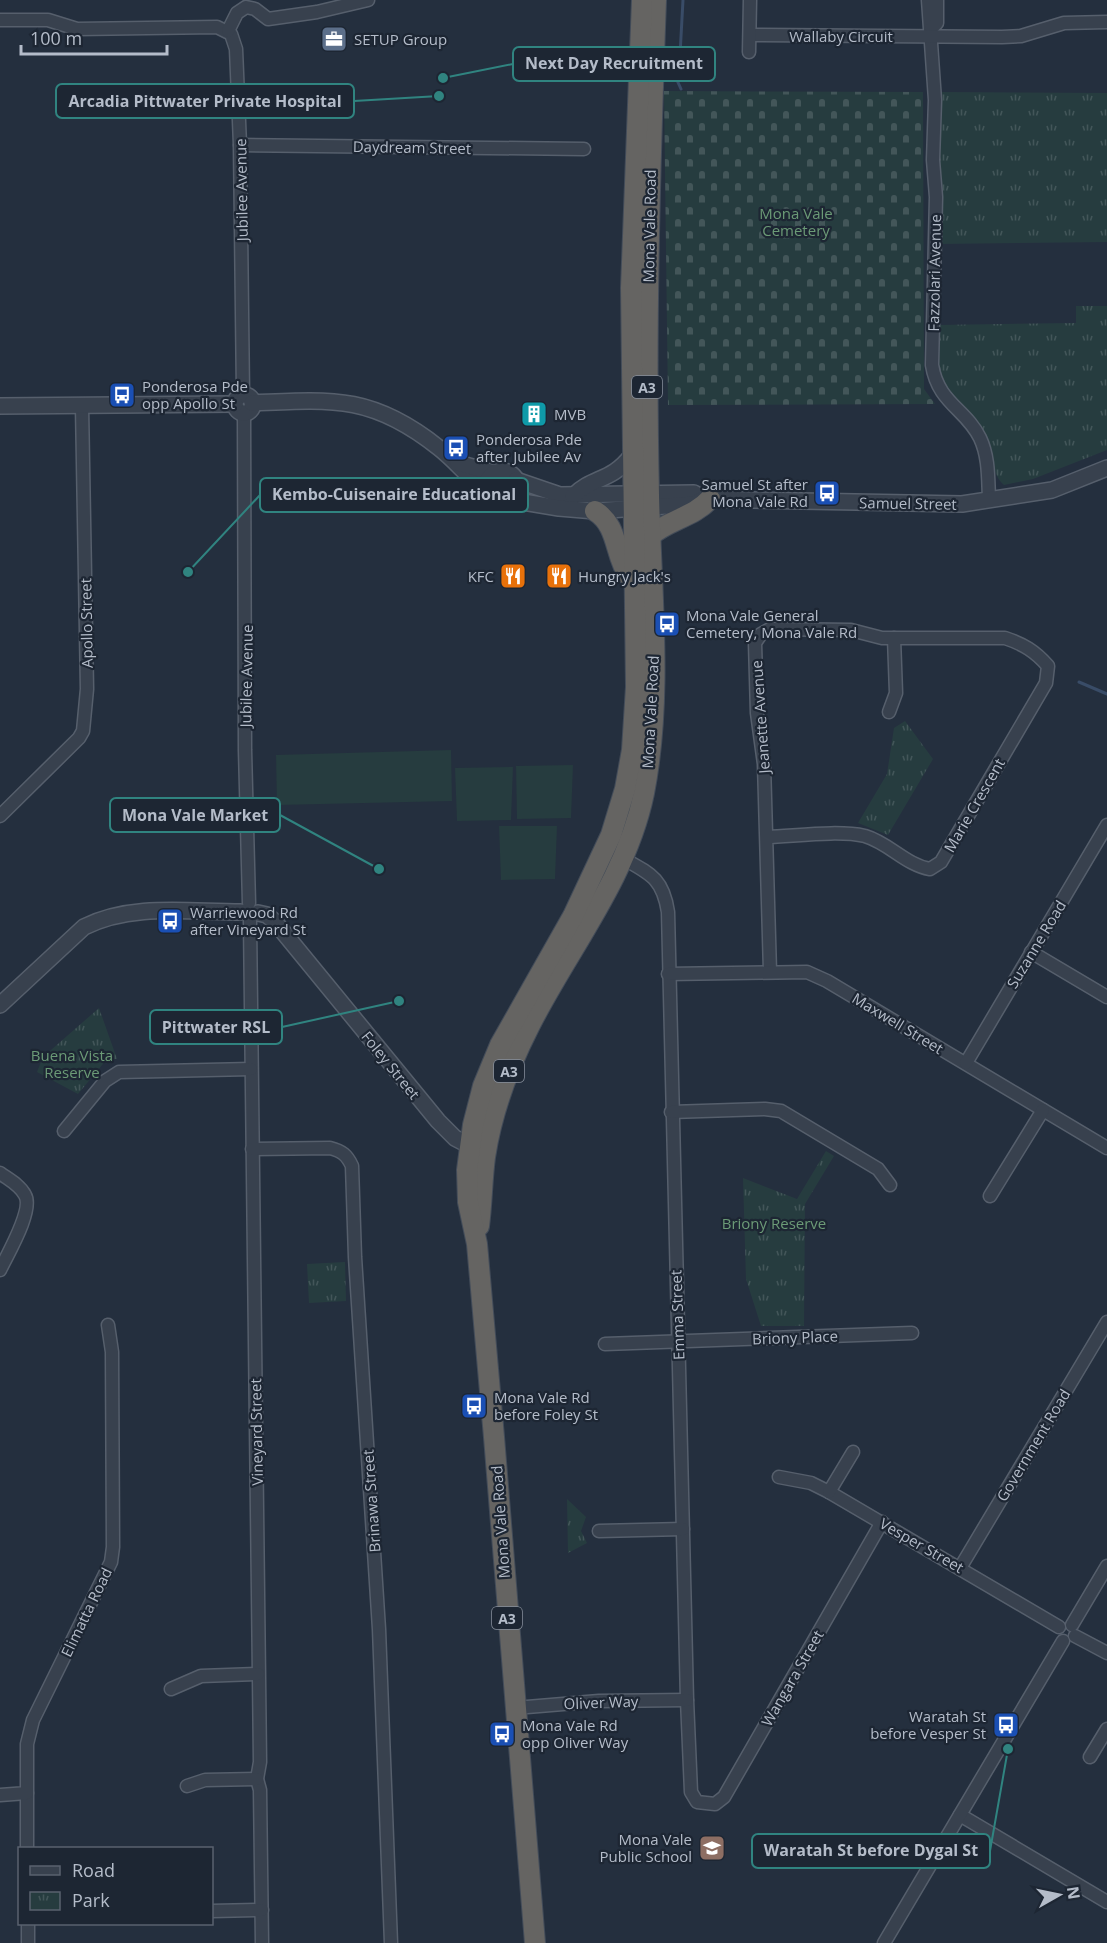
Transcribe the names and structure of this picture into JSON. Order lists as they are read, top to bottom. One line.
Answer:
{"streets":{"highway":["Mona Vale Road","A3"],"street":["Wallaby Circuit","Daydream Street","Jubilee Avenue","Fazzolari Avenue","Samuel Street","Apollo Street","Jeanette Avenue","Marie Crescent","Suzanne Road","Maxwell Street","Foley Street","Emma Street","Briony Place","Vineyard Street","Government Road","Brinawa Street","Vesper Street","Elimatta Road","Wangara Street","Oliver Way"]},"crossings":[["Wallaby Circuit","Fazzolari Avenue"],["Daydream Street","Jubilee Avenue"],["Jubilee Avenue","Foley Street"],["Jubilee Avenue","Vineyard Street"],["Mona Vale Road","Samuel Street"],["Mona Vale Road","Foley Street"],["Mona Vale Road","Emma Street"],["Mona Vale Road","Oliver Way"],["Fazzolari Avenue","Samuel Street"],["Jeanette Avenue","Marie Crescent"],["Jeanette Avenue","Maxwell Street"],["Suzanne Road","Maxwell Street"],["Maxwell Street","Emma Street"],["Foley Street","Vineyard Street"],["Emma Street","Briony Place"],["Emma Street","Wangara Street"],["Emma Street","Oliver Way"],["Vineyard Street","Brinawa Street"],["Government Road","Vesper Street"],["Vesper Street","Wangara Street"]],"parks":["Mona Vale Cemetery","Buena Vista Reserve","Briony Reserve"],"places":{"office":["SETUP Group"],"other":["Next Day Recruitment","Arcadia Pittwater Private Hospital","Kembo-Cuisenaire Educational","Mona Vale Market","Pittwater RSL","Waratah St before Dygal St"],"bus stop":["Ponderosa Pde opp Apollo St","Ponderosa Pde after Jubilee Av","Samuel St after Mona Vale Rd","Mona Vale General Cemetery, Mona Vale Rd","Warriewood Rd after Vineyard St","Mona Vale Rd before Foley St","Waratah St before Vesper St","Mona Vale Rd opp Oliver Way"],"building":["MVB"],"restaurant":["KFC","Hungry Jack's"],"school or university":["Mona Vale Public School"]},"legend":["Road","Park"],"scale_bar":"100 m","north":"right"}
